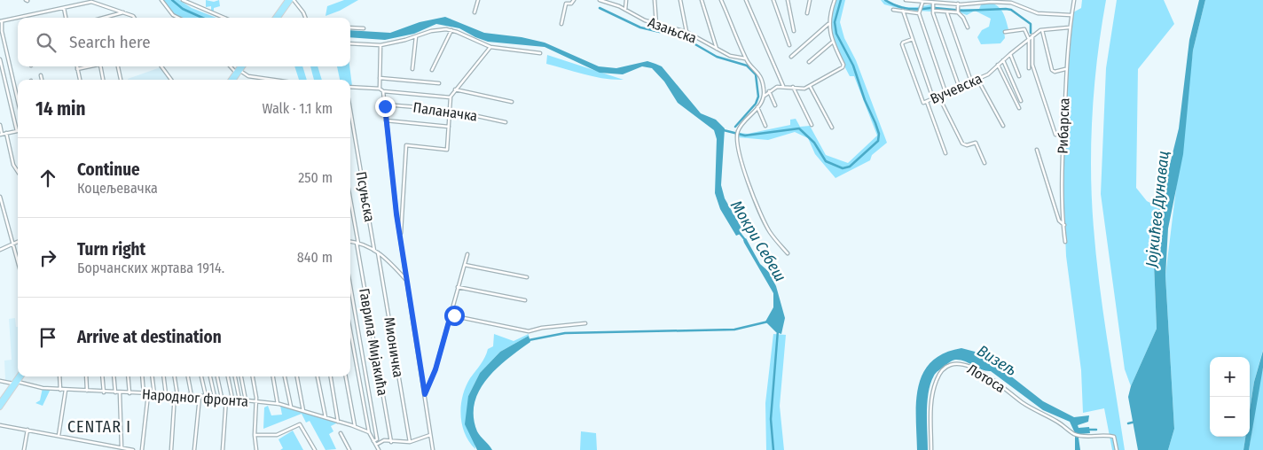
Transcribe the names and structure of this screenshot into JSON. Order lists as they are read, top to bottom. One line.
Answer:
{"streets":{"street":["Азањска","Вучевска","Паланачка","Рибарска","Псуњска","Гаврила Мијакића","Мионичка","Лотоса","Народног фронта"]},"crossings":[["Вучевска","Рибарска"]],"districts":["CENTAR I"],"water":["Јојкићев Дунавац","Мокри Себеш","Визељ"],"page":{"search":"Search here","heading":["14 min","Walk · 1.1 km"],"list":[["Continue","Коцељевачка","250 m"],["Turn right","Борчанских жртава 1914.","840 m"],"Arrive at destination"],"map_buttons":["+","−"]}}
